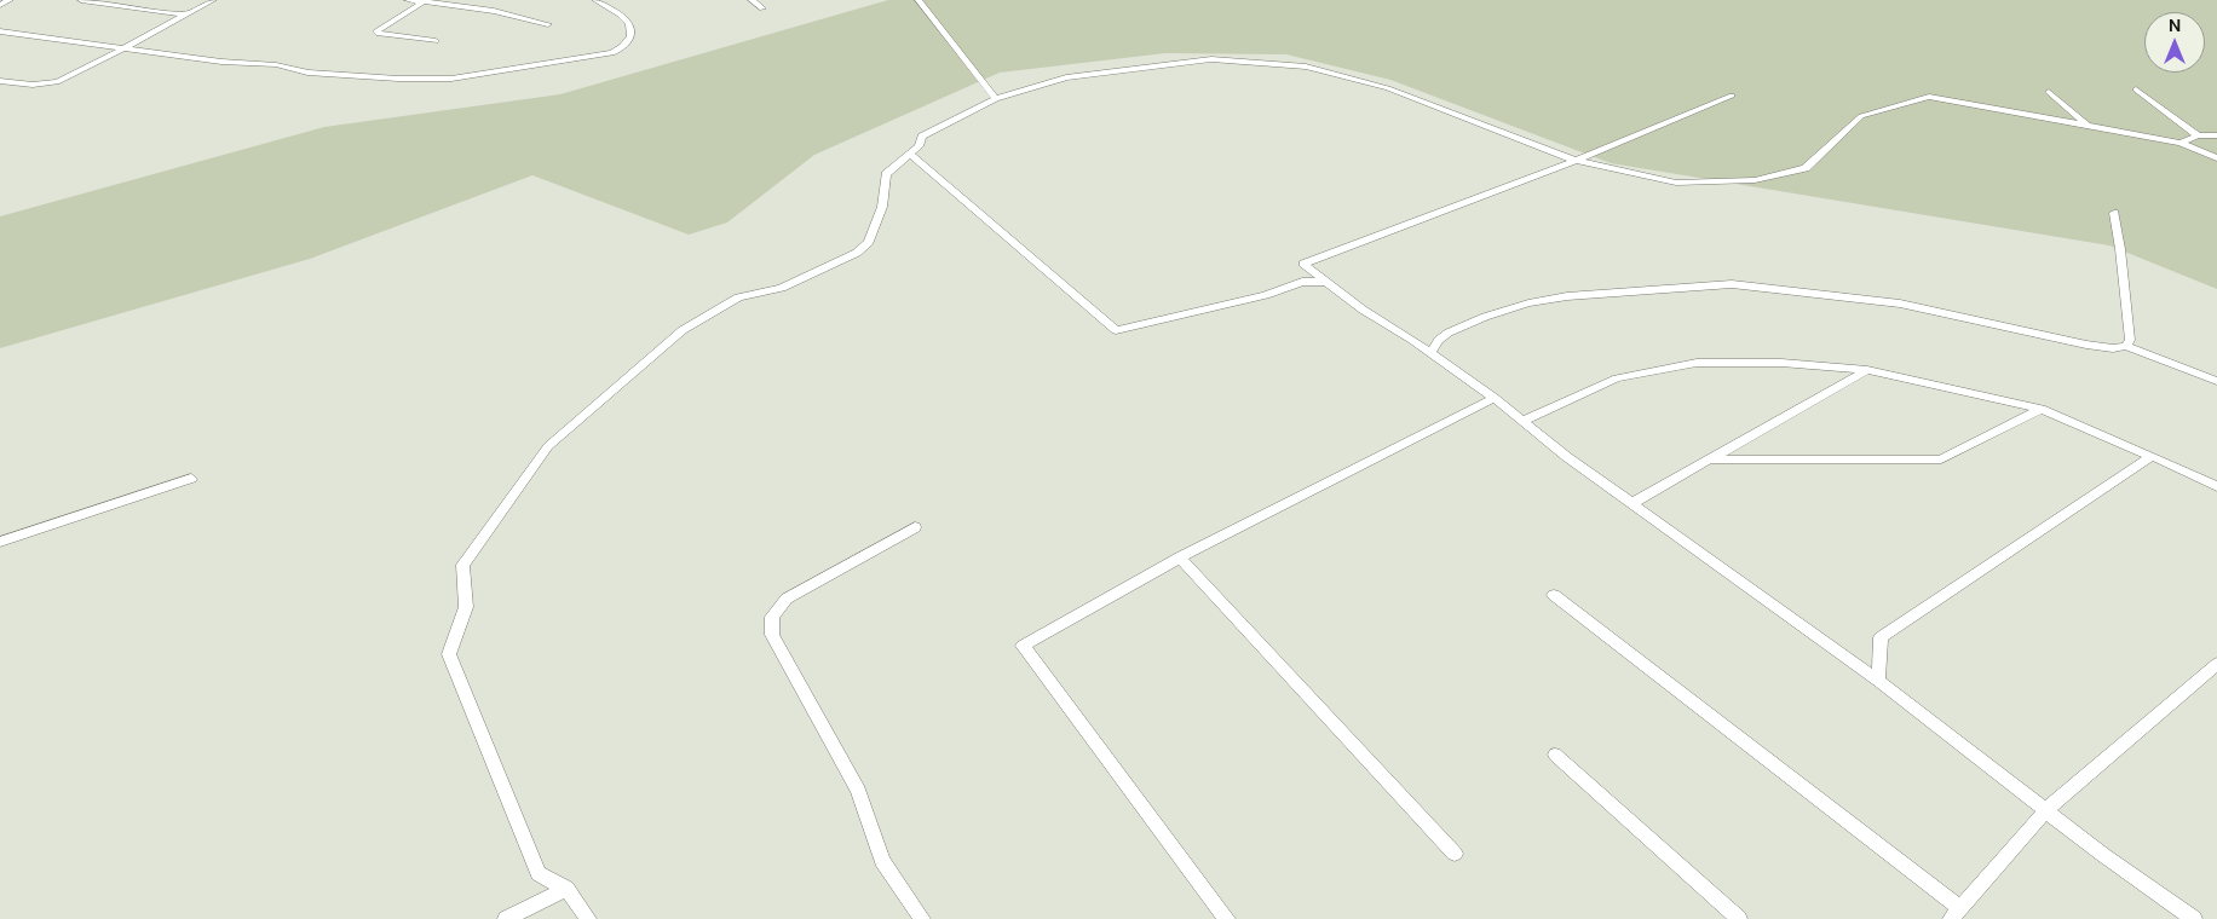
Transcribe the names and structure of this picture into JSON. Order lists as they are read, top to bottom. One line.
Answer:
{"north":"top"}
